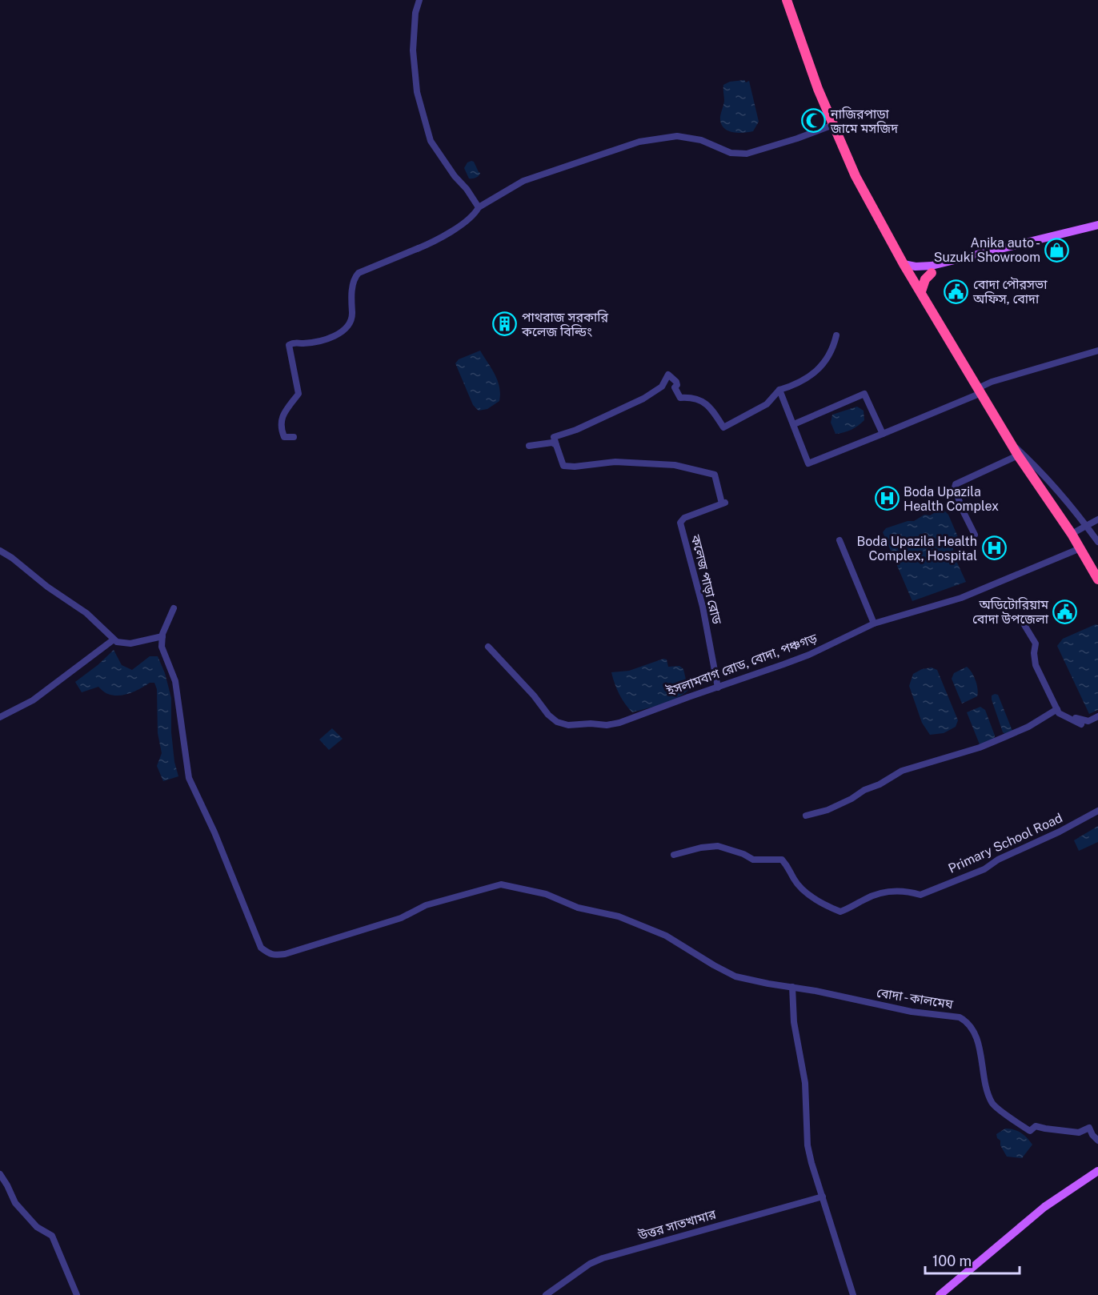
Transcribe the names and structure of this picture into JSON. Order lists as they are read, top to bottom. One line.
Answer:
{"streets":{"street":["কলেজ পাড়া রোড","ইসলামবাগ রোড, বোদা, পঞ্চগড়","Primary School Road","বোদা - কালমেঘ","উত্তর সাতখামার"]},"crossings":[["কলেজ পাড়া রোড","ইসলামবাগ রোড, বোদা, পঞ্চগড়"]],"places":{"mosque":["নাজিরপাড়া জামে মসজিদ"],"shop":["Anika auto - Suzuki Showroom"],"public building":["বোদা পৌরসভা অফিস, বোদা","অডিটোরিয়াম বোদা উপজেলা"],"building":["পাথরাজ সরকারি কলেজ বিল্ডিং"],"hospital":["Boda Upazila Health Complex","Boda Upazila Health Complex, Hospital"]},"scale_bar":"100 m"}
